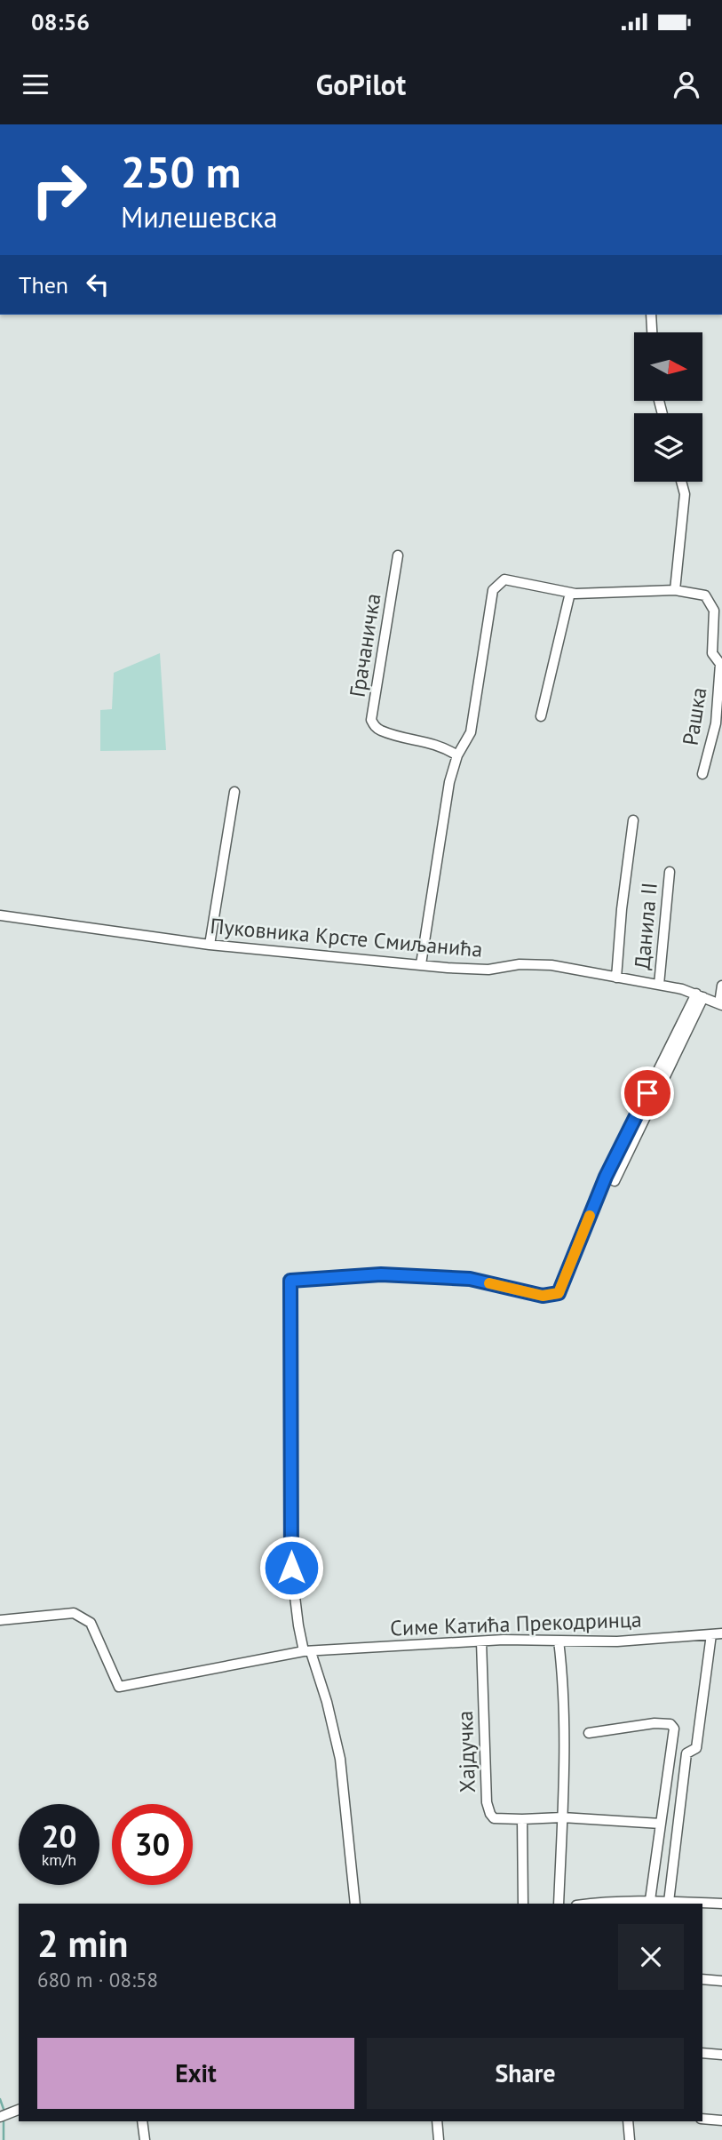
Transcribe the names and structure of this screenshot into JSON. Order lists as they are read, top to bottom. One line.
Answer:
{"streets":{"street":["Грачаничка","Рашка","Данила II","Пуковника Крсте Смиљанића","Симе Катића Прекодринца","Хајдучка"]},"crossings":[["Грачаничка","Рашка"],["Данила II","Пуковника Крсте Смиљанића"],["Симе Катића Прекодринца","Хајдучка"]],"north":"right","page":{"status":"08:56","header":"GoPilot","turn":["250 m","Милешевска"],"then":"Then","speed":"20 km/h","limit":"30","heading":["2 min","680 m · 08:58"],"buttons":["Exit","Share"]}}
